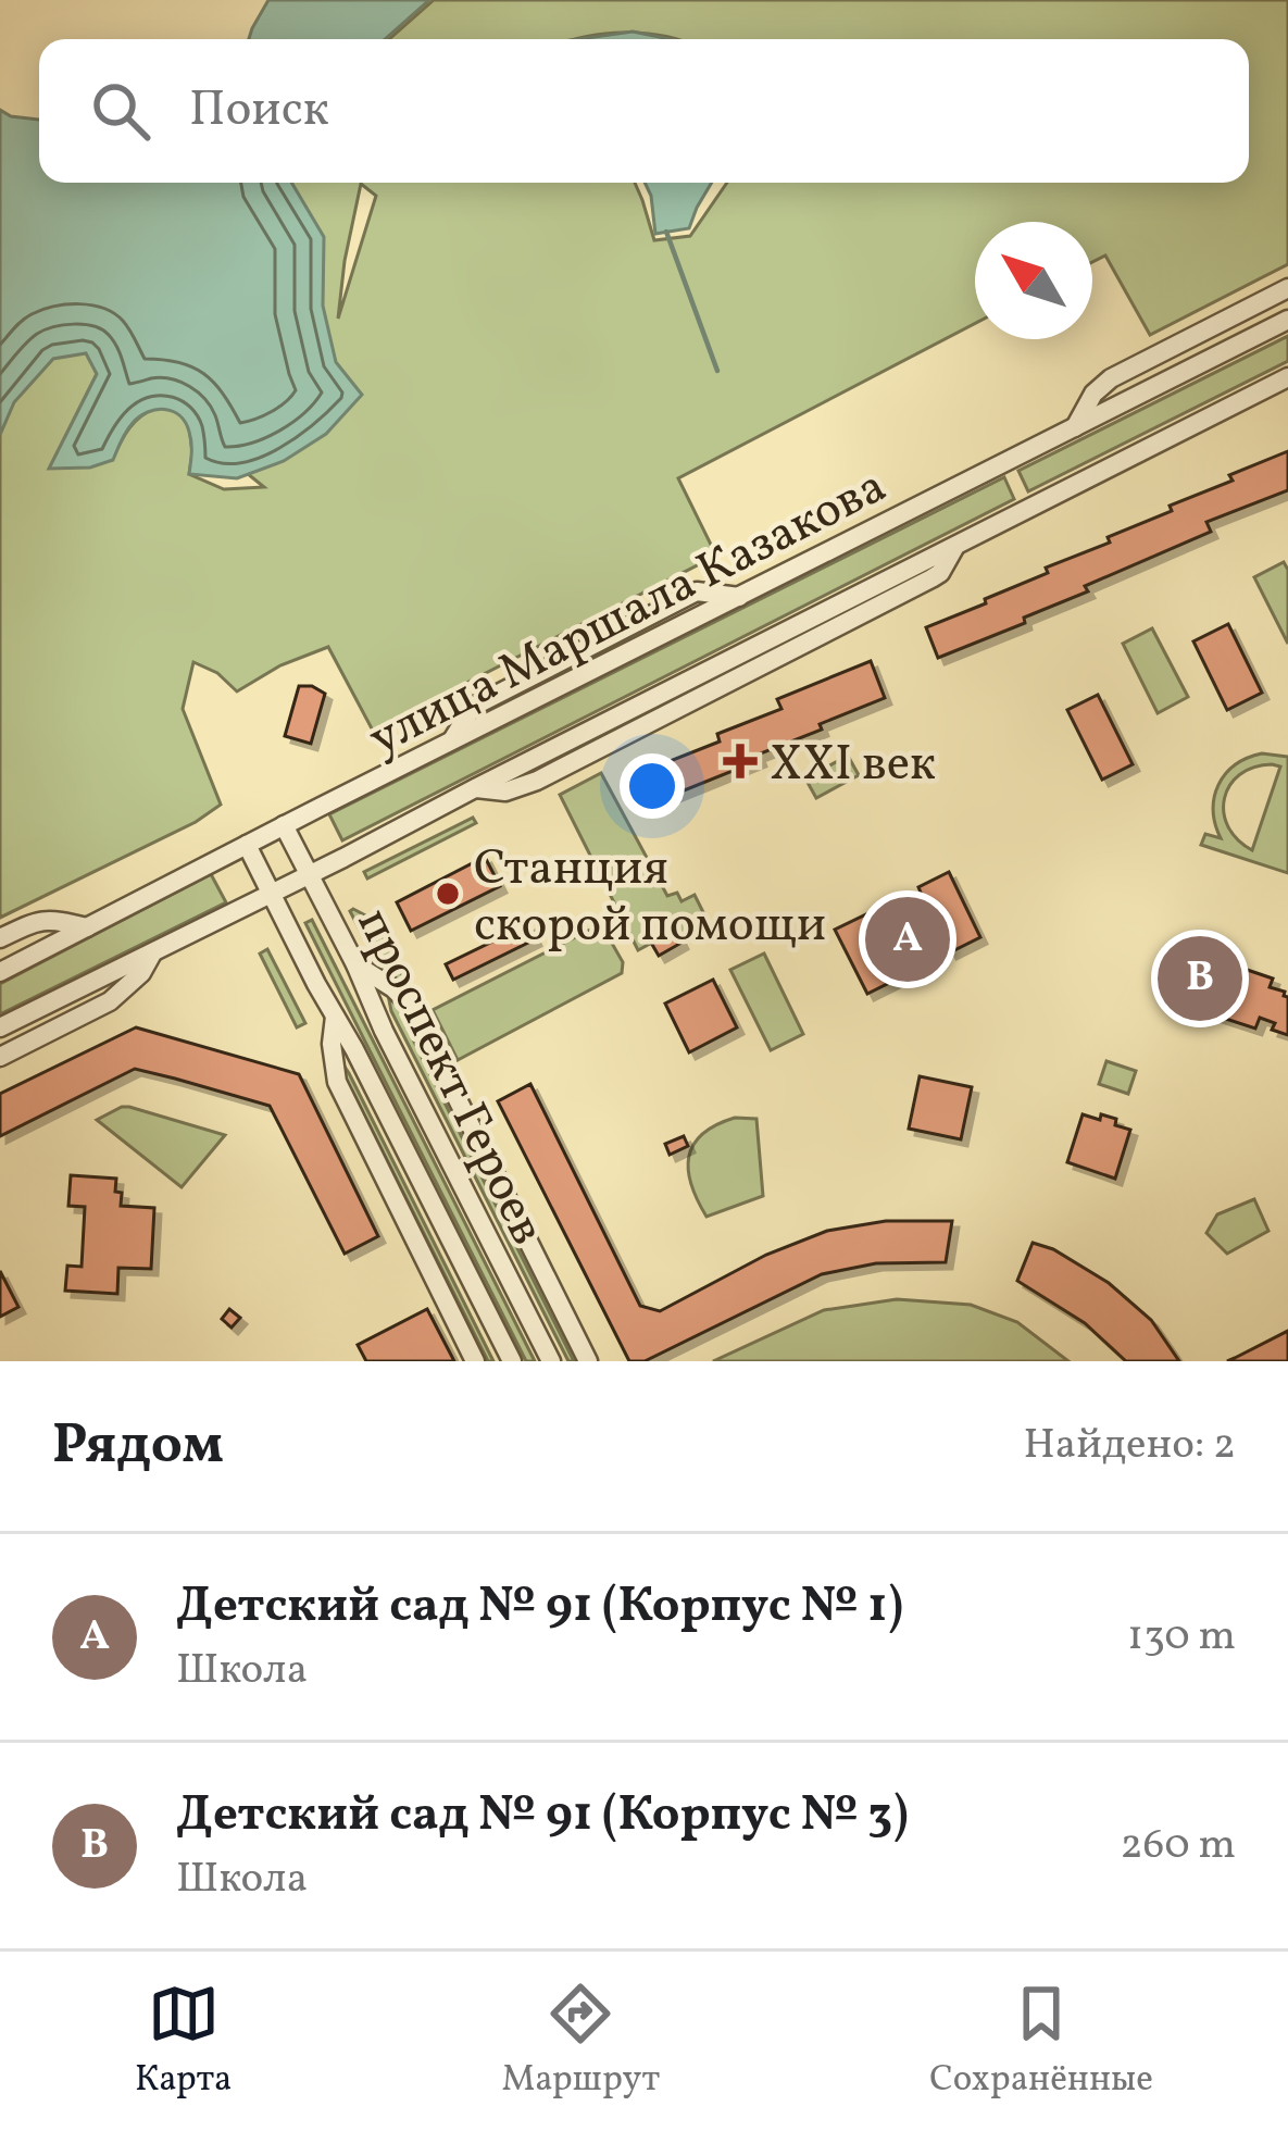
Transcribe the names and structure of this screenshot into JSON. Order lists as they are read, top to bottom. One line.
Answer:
{"streets":{"street":["улица Маршала Казакова","проспект Героев"]},"crossings":[["улица Маршала Казакова","проспект Героев"]],"places":{"health":["XXI век"],"other":["Станция скорой помощи"]},"north":"top left","page":{"search":"Поиск","pins":["A","B"],"heading":["Рядом","Найдено: 2"],"list":[{"mark":"A","name":"Детский сад № 91 (Корпус № 1)","note":"Школа","value":"130 m"},{"mark":"B","name":"Детский сад № 91 (Корпус № 3)","note":"Школа","value":"260 m"}],"nav":["Карта","Маршрут","Сохранённые"]}}
